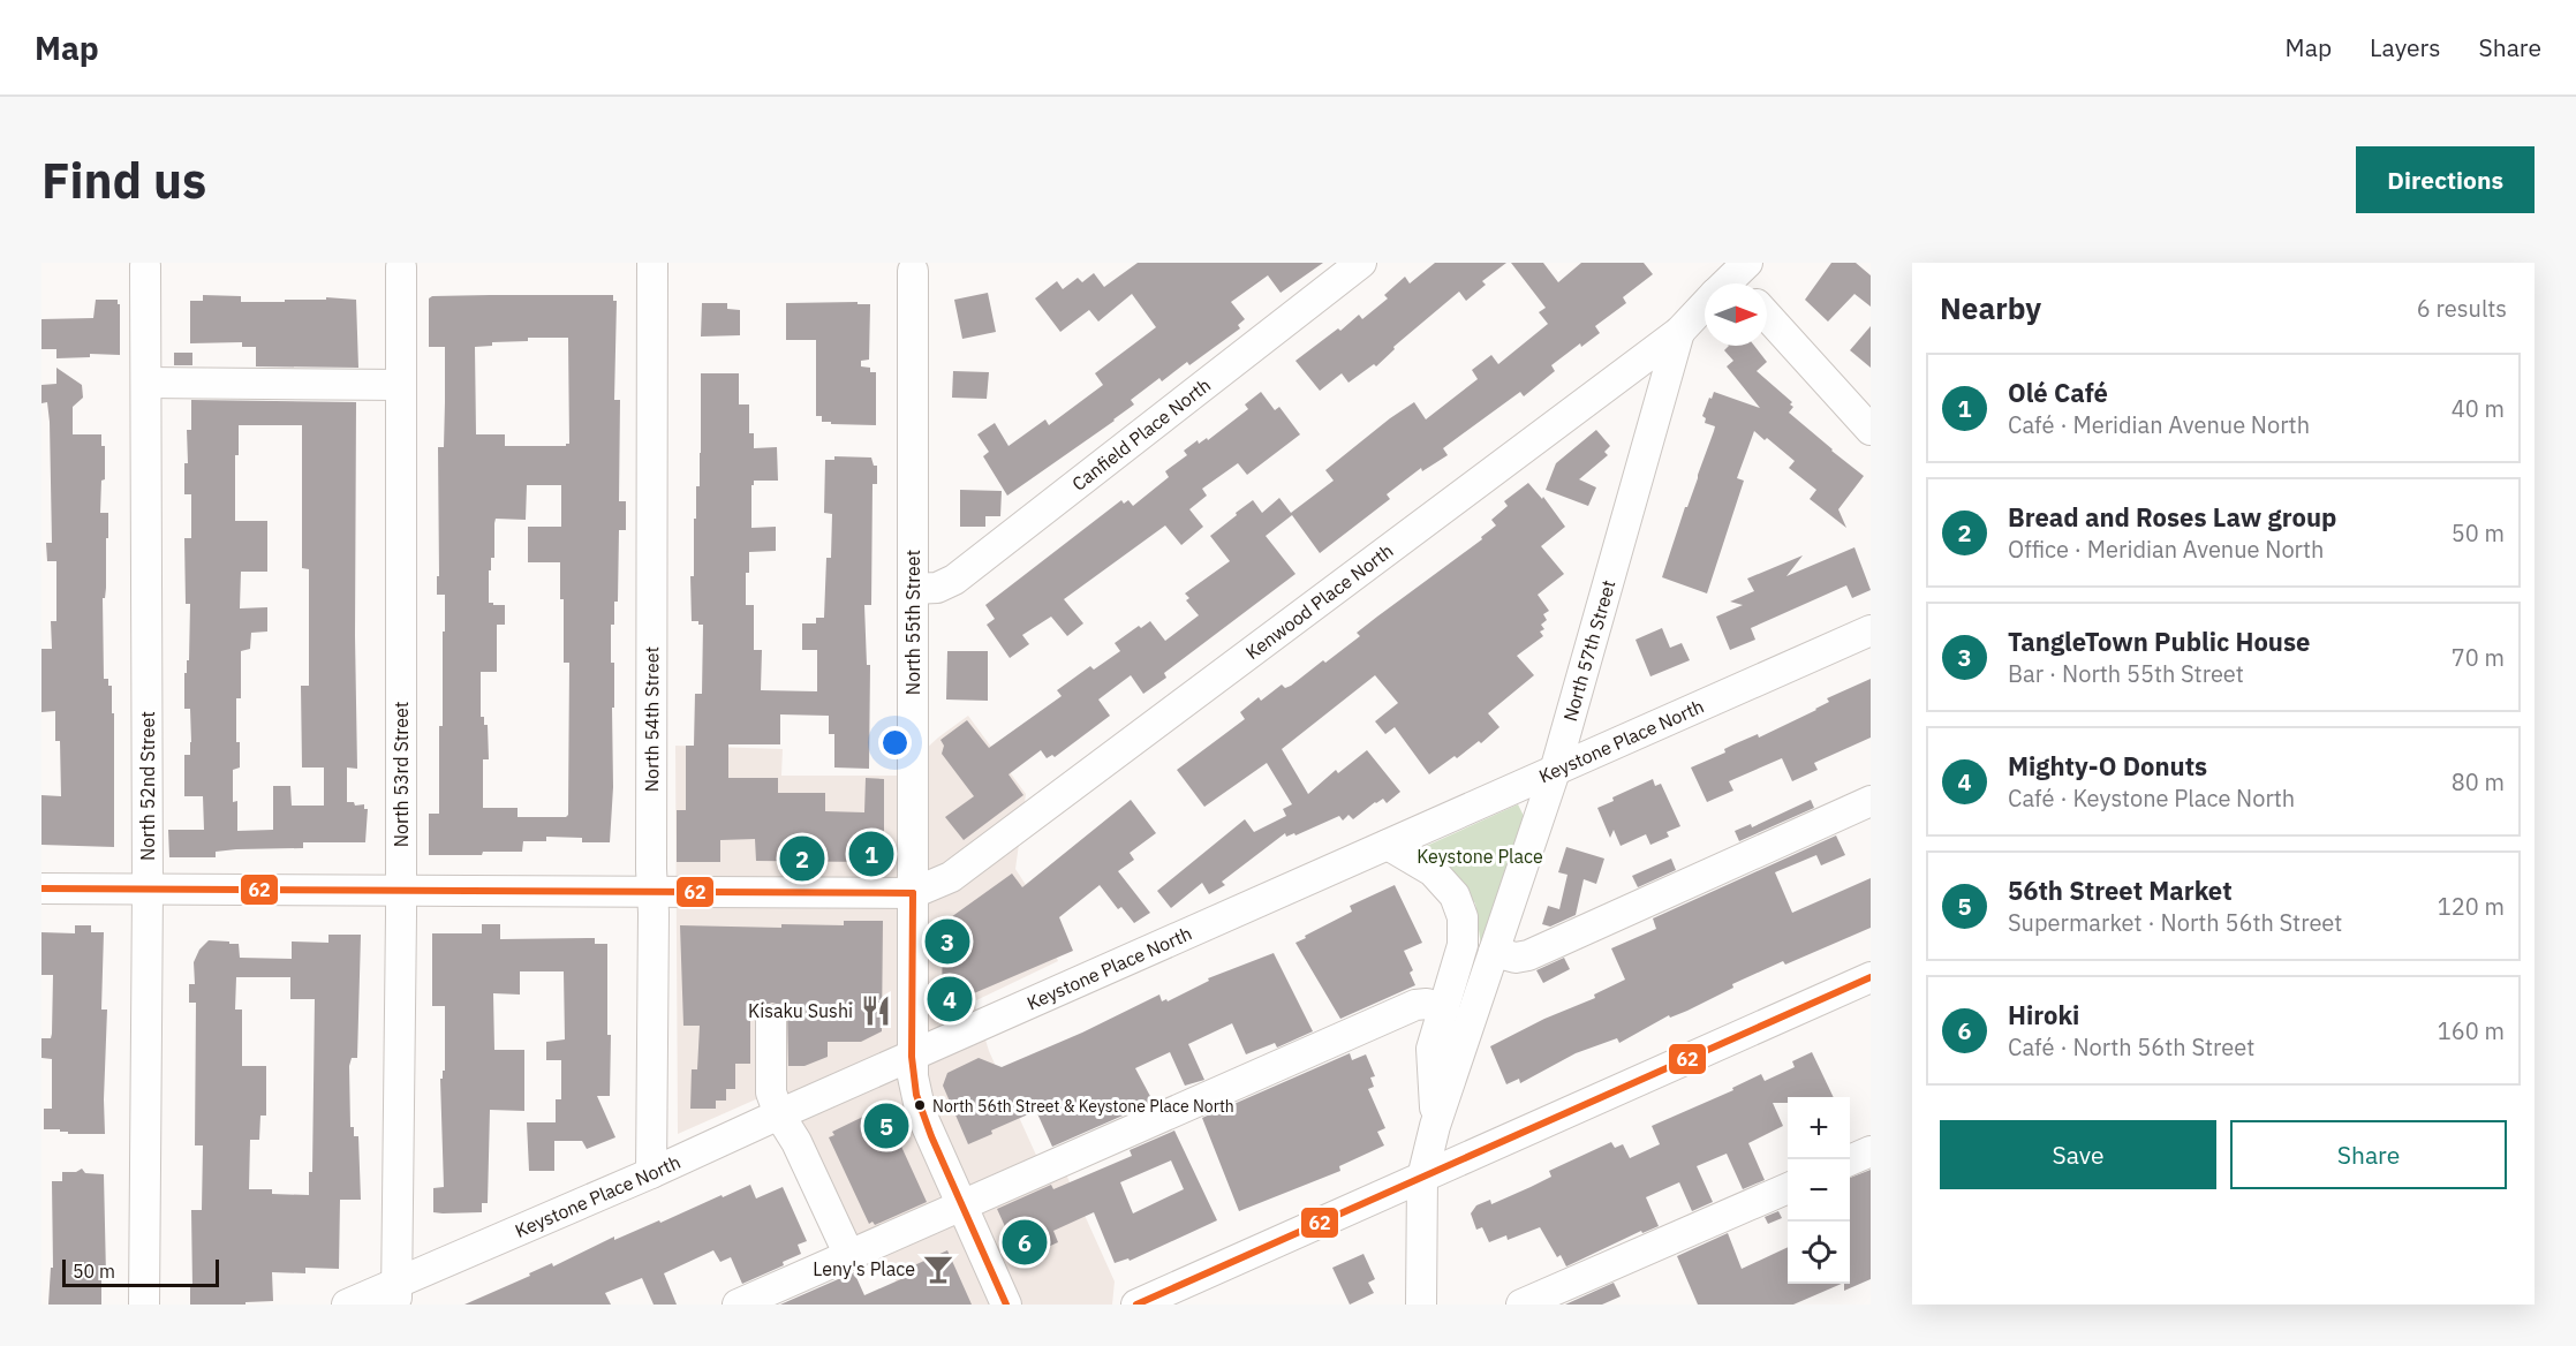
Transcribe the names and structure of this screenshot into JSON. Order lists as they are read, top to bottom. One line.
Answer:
{"streets":{"street":["Canfield Place North","Kenwood Place North","North 55th Street","North 57th Street","North 54th Street","Keystone Place North","North 53rd Street","North 52nd Street"]},"crossings":[["Canfield Place North","North 55th Street"],["Kenwood Place North","North 55th Street"],["Kenwood Place North","North 57th Street"],["North 55th Street","Keystone Place North"],["North 57th Street","Keystone Place North"],["North 54th Street","Keystone Place North"],["Keystone Place North","North 53rd Street"]],"parks":["Keystone Place"],"places":{"restaurant":["Kisaku Sushi"],"other":["North 56th Street & Keystone Place North"],"bar":["Leny's Place"]},"lines":["transit line 62"],"scale_bar":"50 m","north":"right","page":{"header":"Map","nav":["Map","Layers","Share"],"buttons":["Directions",["Save","Share"]],"title":"Find us","heading":["Nearby","6 results"],"list":[{"mark":"1","name":"Olé Café","note":"Café · Meridian Avenue North","value":"40 m"},{"mark":"2","name":"Bread and Roses Law group","note":"Office · Meridian Avenue North","value":"50 m"},{"mark":"3","name":"TangleTown Public House","note":"Bar · North 55th Street","value":"70 m"},{"mark":"4","name":"Mighty-O Donuts","note":"Café · Keystone Place North","value":"80 m"},{"mark":"5","name":"56th Street Market","note":"Supermarket · North 56th Street","value":"120 m"},{"mark":"6","name":"Hiroki","note":"Café · North 56th Street","value":"160 m"}],"pins":["1","2","3","4","5","6"],"map_buttons":["+","−"],"scale":"50 m"}}
